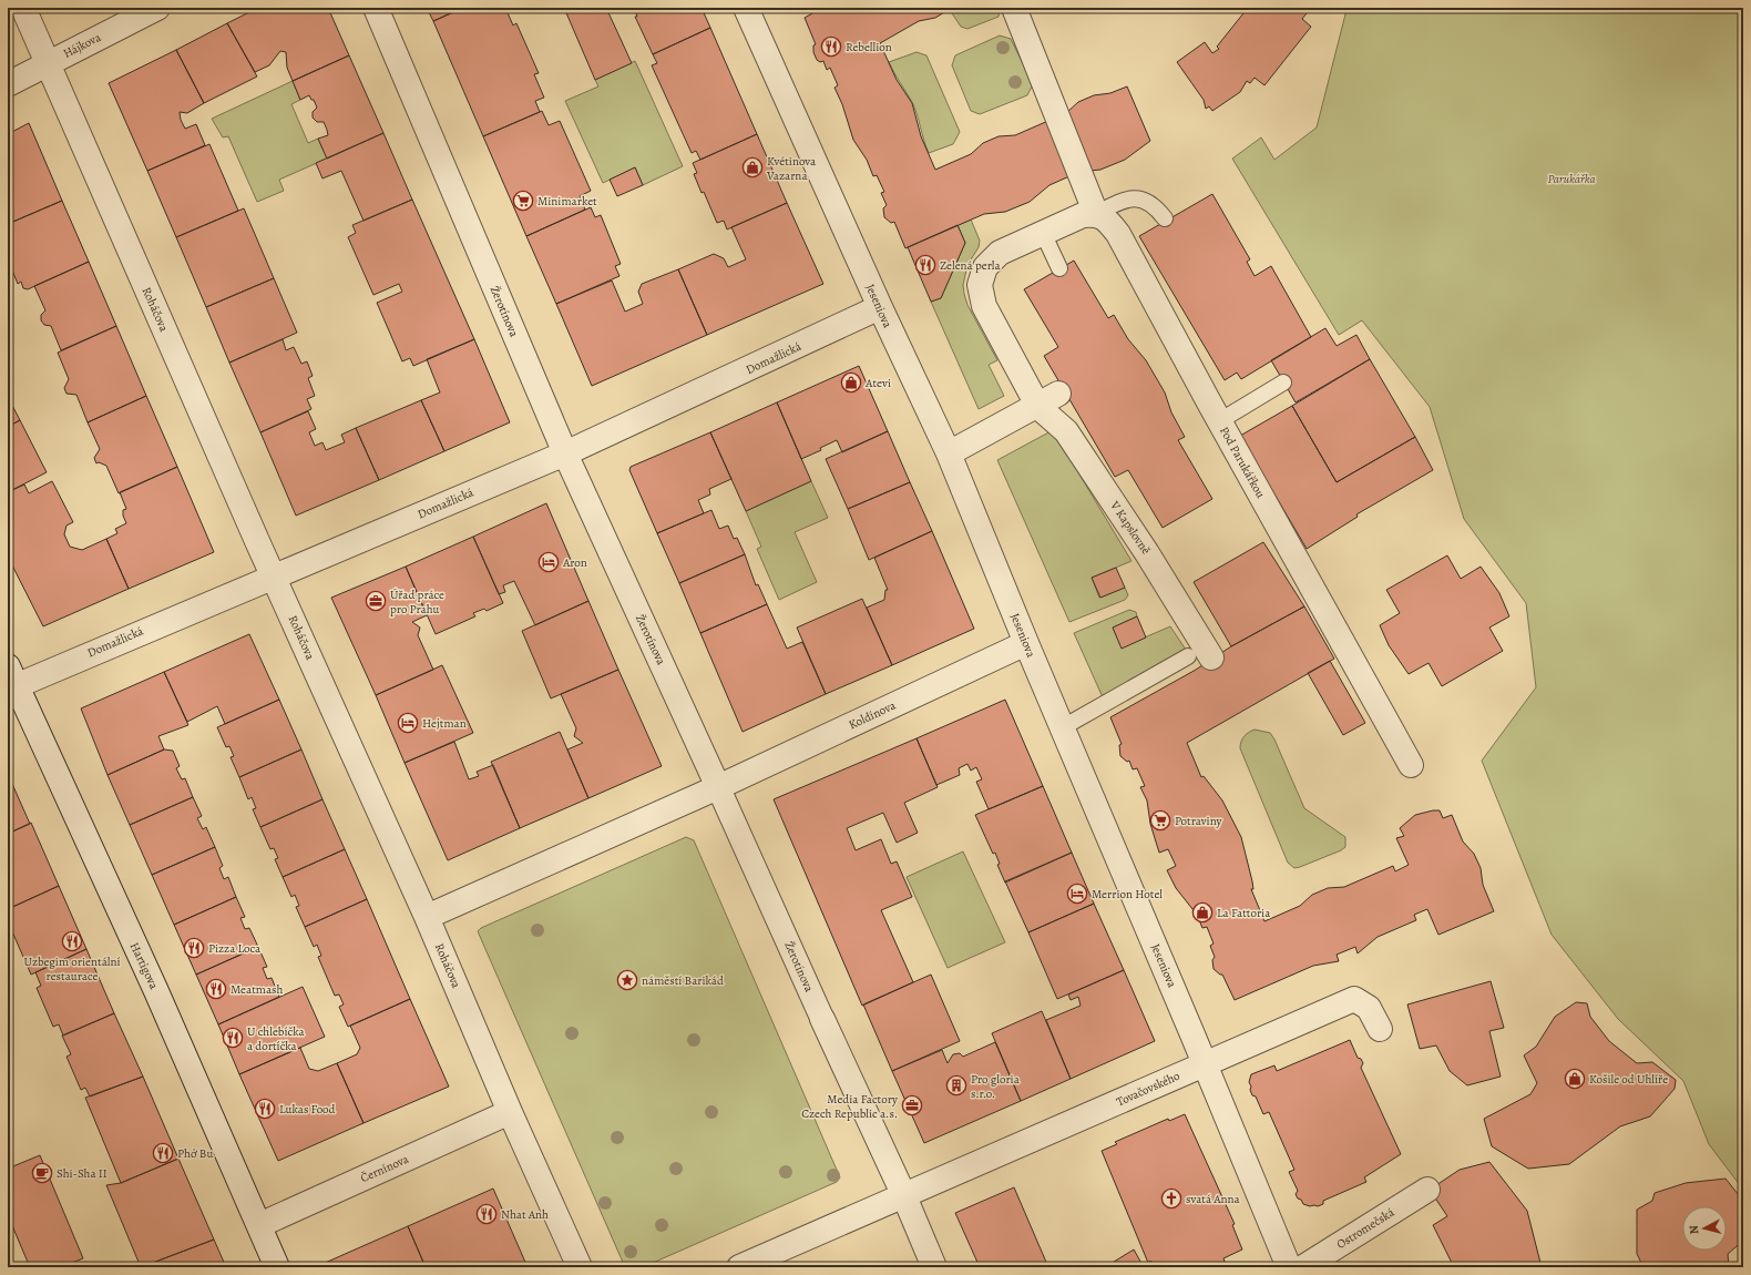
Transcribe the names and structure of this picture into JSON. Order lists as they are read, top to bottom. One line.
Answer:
{"streets":{"street":["Hájkova","Jeseniova","Roháčova","Žerotínova","Domažlická","Pod Parukářkou","V Kapslovně","Koldínova","Hartigova","Tovačovského","Černínova","Ostromečská"]},"crossings":[["Hájkova","Roháčova"],["Jeseniova","Domažlická"],["Jeseniova","Koldínova"],["Jeseniova","Tovačovského"],["Roháčova","Domažlická"],["Roháčova","Černínova"],["Žerotínova","Domažlická"],["Žerotínova","Koldínova"],["Žerotínova","Tovačovského"],["Domažlická","Hartigova"],["Hartigova","Černínova"]],"parks":["Parukářka"],"places":{"restaurant":["Rebellion","Zelená perla","Uzbegim orientální restaurace","Pizza Loca","Meatmash","U chlebíčka a dortíčka","Lukas Food","Phở Bu","Nhat Anh"],"shop":["Kvétinova Vazarna","Atevi","La Fattoria","Košile od Uhlíře"],"supermarket":["Minimarket","Potraviny"],"hotel":["Aron","Hejtman","Merrion Hotel"],"office":["Úřad práce pro Prahu","Media Factory Czech Republic a.s."],"place":["náměstí Barikád"],"building":["Pro gloria s.r.o."],"cafe":["Shi-Sha II"],"church":["svatá Anna"]},"north":"left"}
